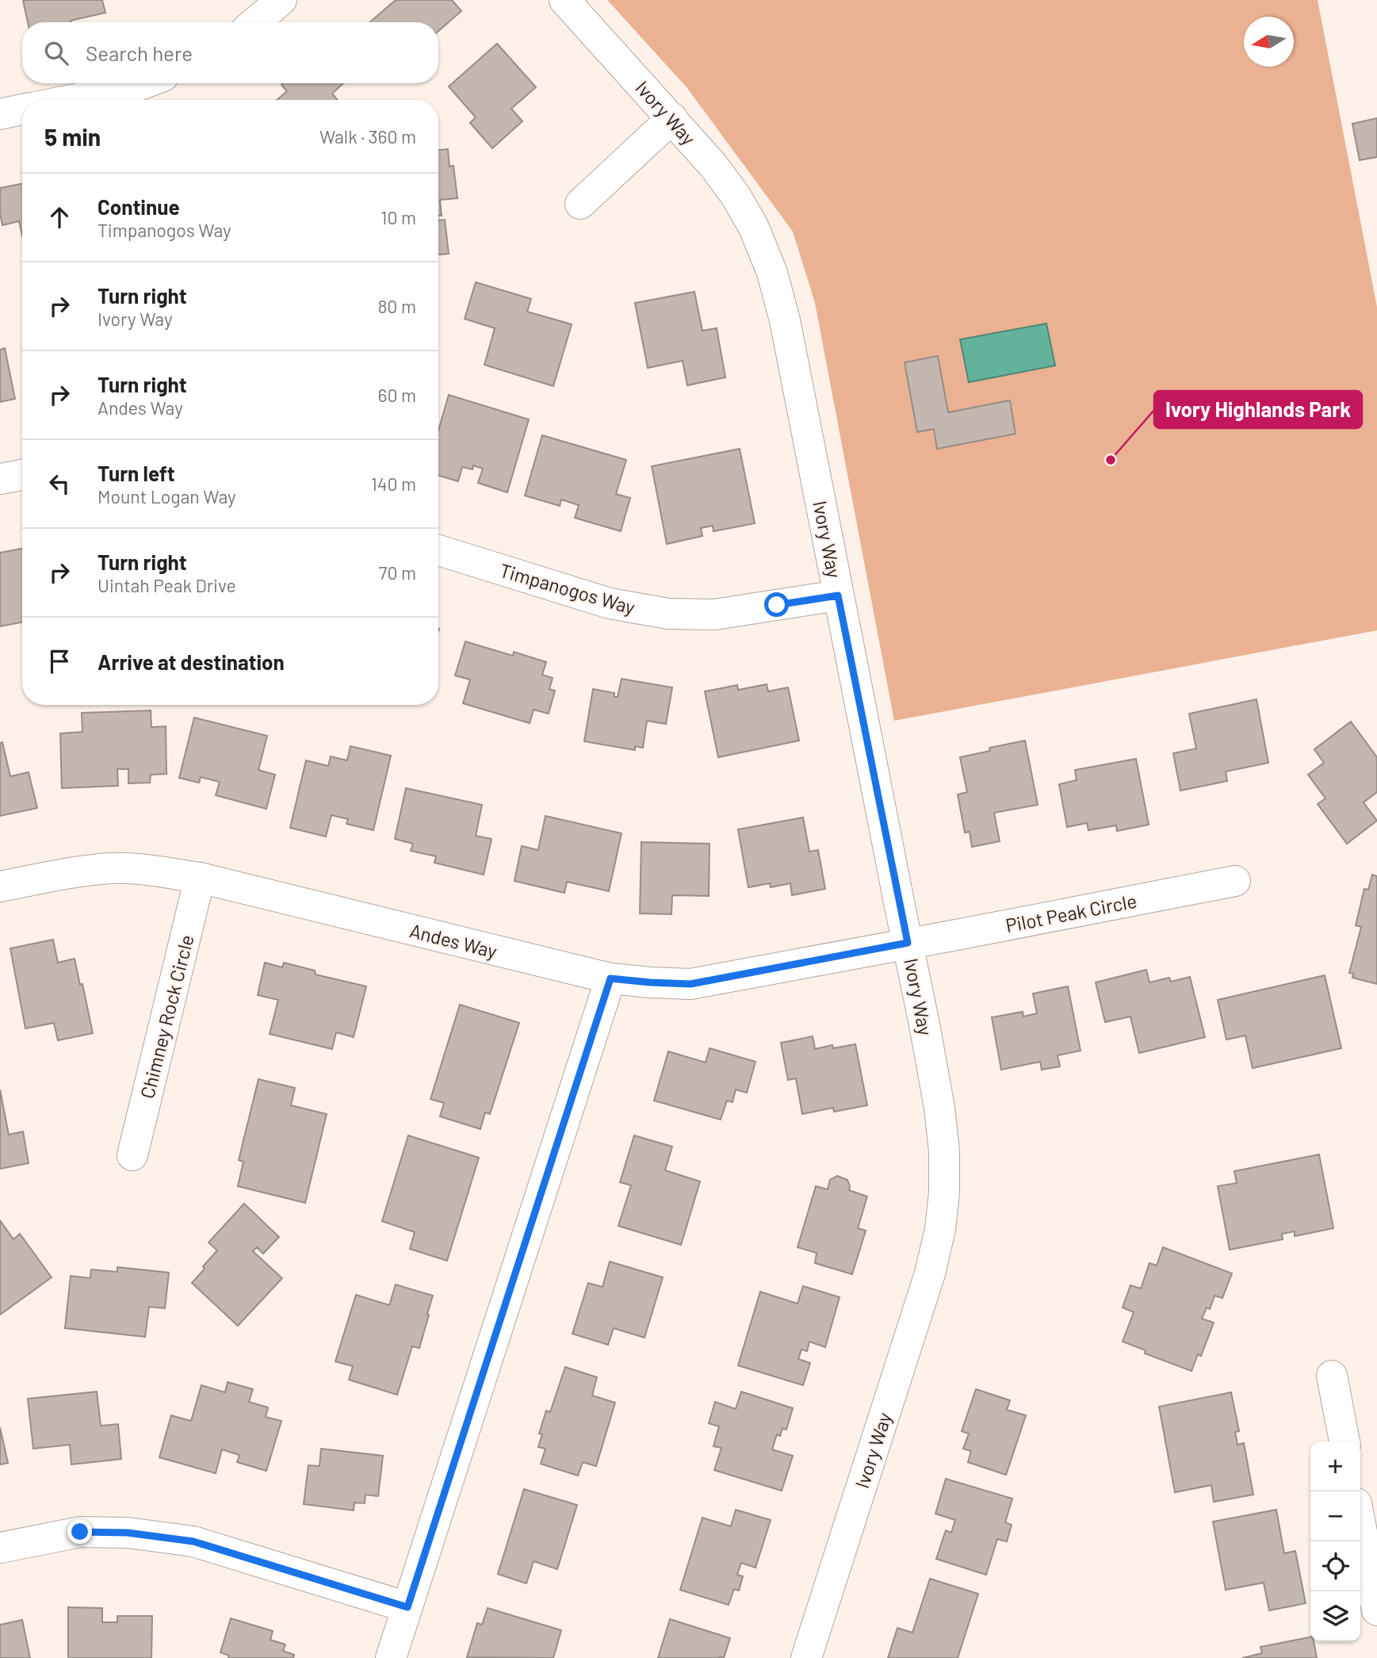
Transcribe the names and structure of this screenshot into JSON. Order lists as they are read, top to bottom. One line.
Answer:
{"streets":{"street":["Ivory Way","Timpanogos Way","Pilot Peak Circle","Andes Way","Chimney Rock Circle"]},"crossings":[["Ivory Way","Timpanogos Way"],["Ivory Way","Pilot Peak Circle"],["Ivory Way","Andes Way"],["Pilot Peak Circle","Andes Way"],["Andes Way","Chimney Rock Circle"]],"places":["Ivory Highlands Park"],"north":"left","page":{"search":"Search here","heading":["5 min","Walk · 360 m"],"list":[["Continue","Timpanogos Way","10 m"],["Turn right","Ivory Way","80 m"],["Turn right","Andes Way","60 m"],["Turn left","Mount Logan Way","140 m"],["Turn right","Uintah Peak Drive","70 m"],"Arrive at destination"],"map_buttons":["+","−"]}}
